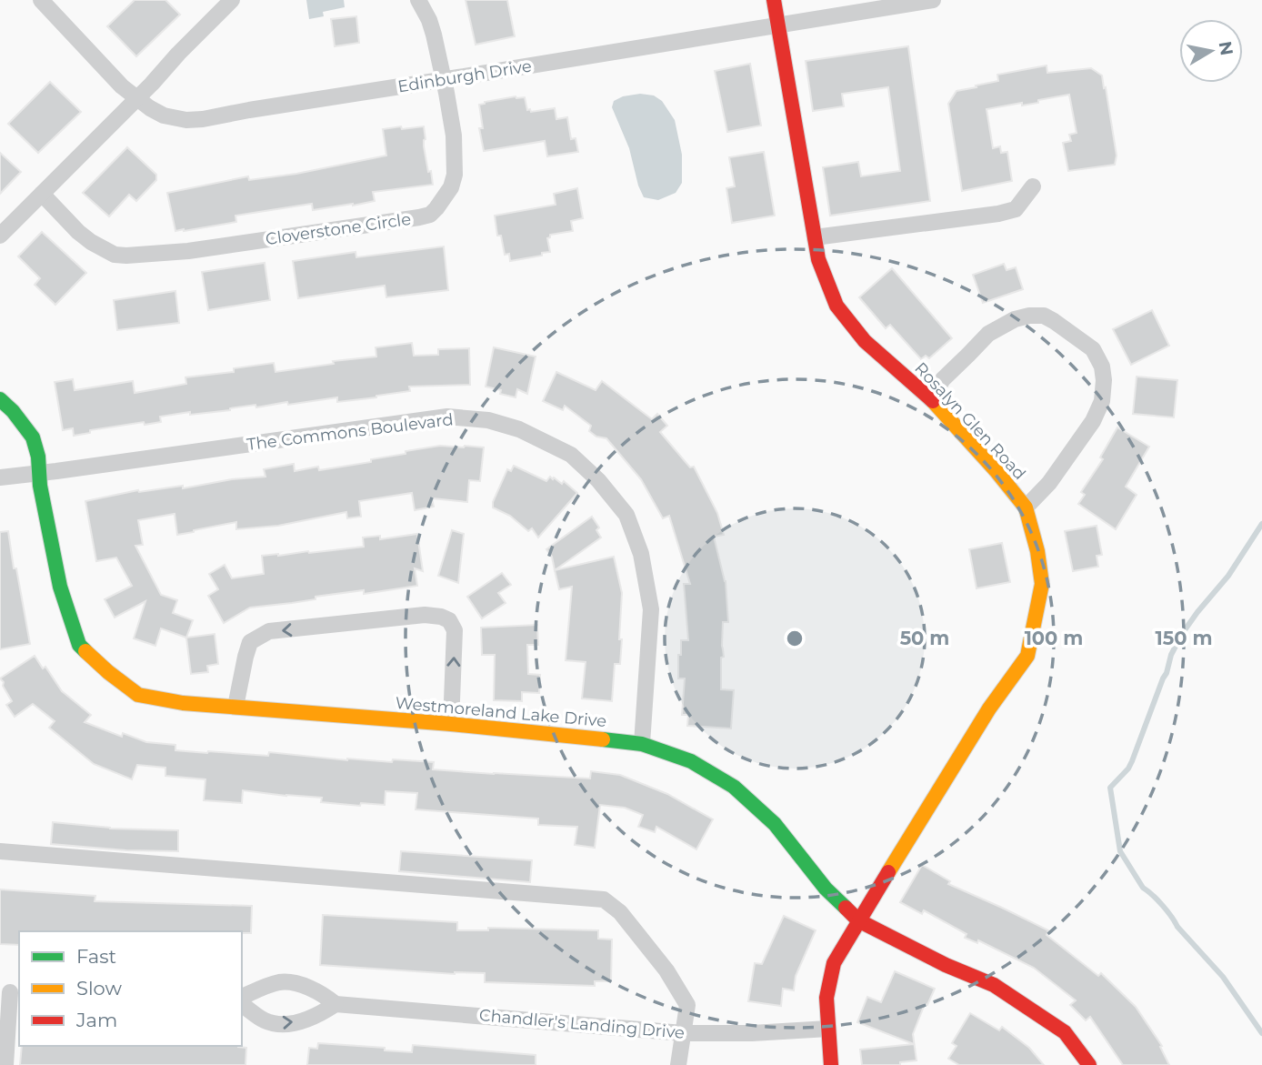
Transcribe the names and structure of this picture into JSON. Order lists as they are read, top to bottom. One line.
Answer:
{"streets":{"street":["Edinburgh Drive","Cloverstone Circle","Rosalyn Glen Road","The Commons Boulevard","Westmoreland Lake Drive","Chandler's Landing Drive"]},"crossings":[["Edinburgh Drive","Cloverstone Circle"],["Edinburgh Drive","Rosalyn Glen Road"],["Rosalyn Glen Road","Westmoreland Lake Drive"],["Rosalyn Glen Road","Chandler's Landing Drive"],["The Commons Boulevard","Westmoreland Lake Drive"]],"legend":["Fast","Slow","Jam"],"north":"right","rings":["50 m","100 m","150 m"]}
